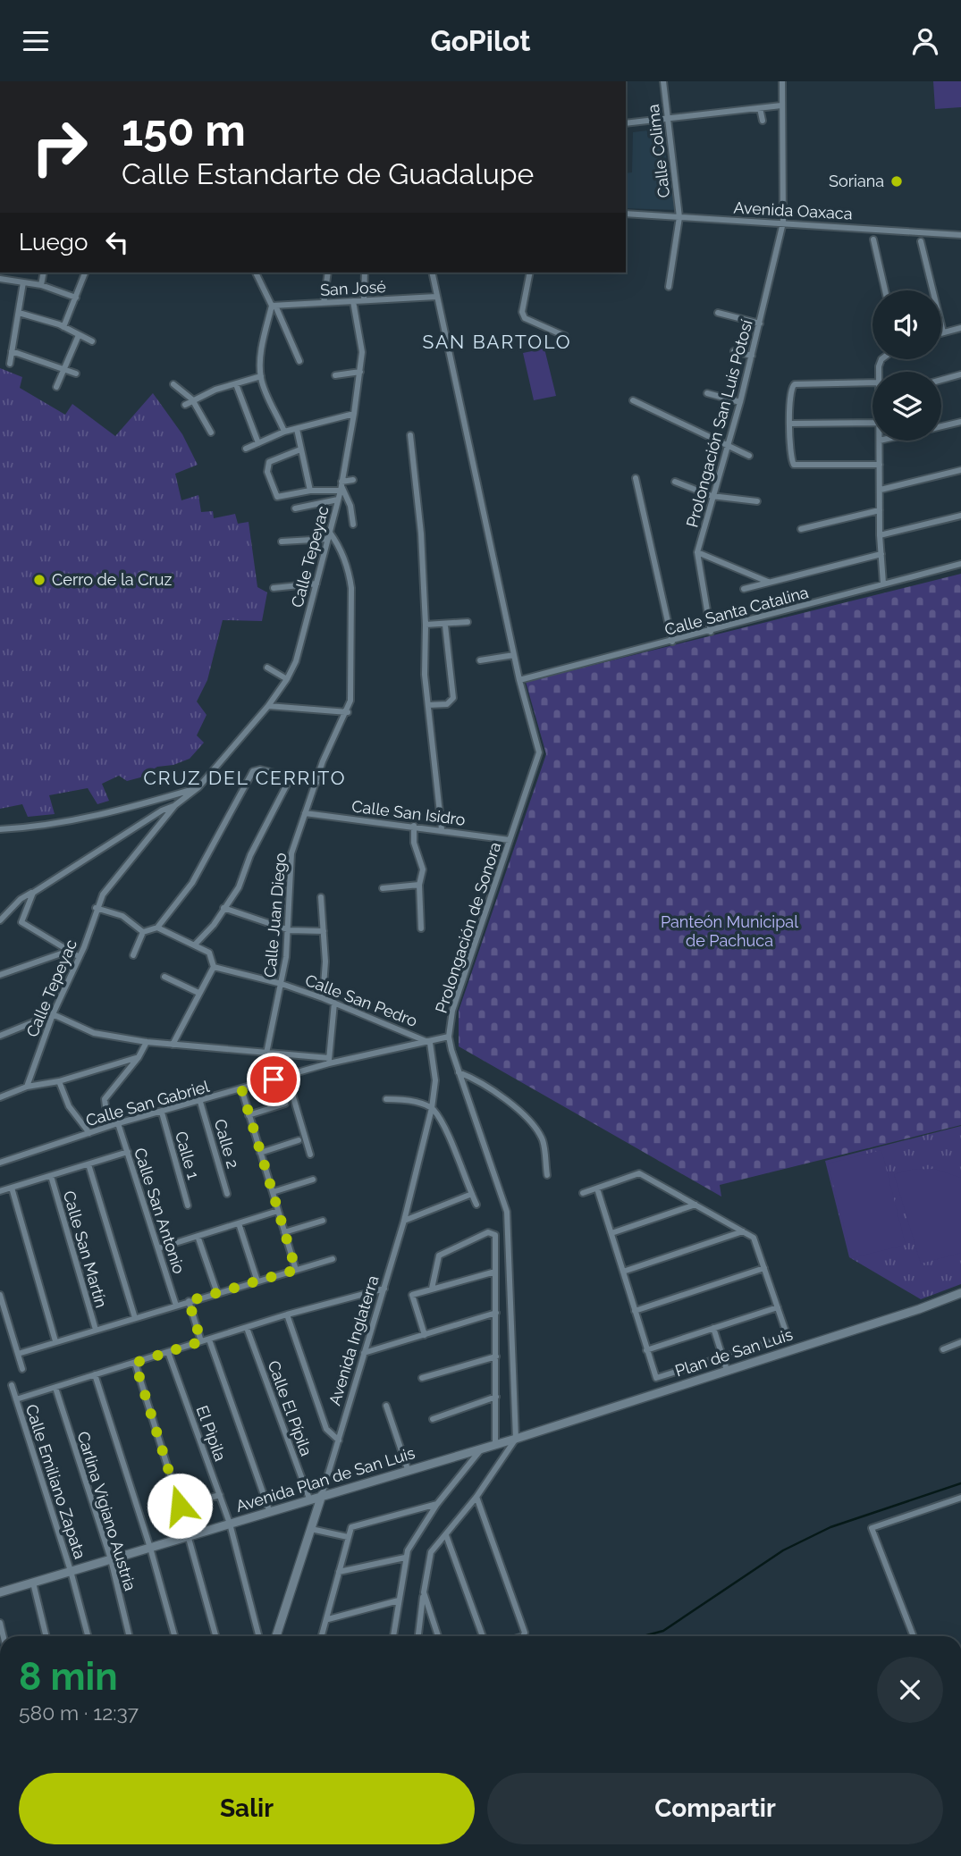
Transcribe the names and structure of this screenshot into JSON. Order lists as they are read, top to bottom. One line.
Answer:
{"streets":{"street":["Calle Colima","Avenida Oaxaca","San José","Prolongación San Luis Potosí","Calle Tepeyac","Calle Santa Catalina","Calle San Isidro","Calle Juan Diego","Prolongación de Sonora","Calle San Pedro","Calle San Gabriel","Calle 2","Calle 1","Calle San Antonio","Calle San Martín","Avenida Inglaterra","Plan de San Luis","Calle El Pípila","El Pìpila","Avenida Plan de San Luis","Calle Emiliano Zapata","Carlina Vigiano Austria"]},"crossings":[["Calle Colima","Avenida Oaxaca"],["Avenida Oaxaca","Prolongación San Luis Potosí"],["San José","Calle Tepeyac"],["San José","Prolongación de Sonora"],["Prolongación San Luis Potosí","Calle Santa Catalina"],["Calle Tepeyac","Calle Juan Diego"],["Calle Santa Catalina","Prolongación de Sonora"],["Calle San Isidro","Calle Juan Diego"],["Calle San Isidro","Prolongación de Sonora"],["Calle Juan Diego","Calle San Pedro"],["Calle Juan Diego","Calle San Gabriel"],["Prolongación de Sonora","Calle San Gabriel"],["Prolongación de Sonora","Plan de San Luis"],["Prolongación de Sonora","Avenida Plan de San Luis"],["Calle San Pedro","Calle San Gabriel"],["Calle San Pedro","Avenida Inglaterra"],["Calle San Gabriel","Calle 2"],["Calle San Gabriel","Calle 1"],["Calle San Gabriel","Calle San Antonio"],["Calle San Gabriel","Avenida Inglaterra"],["Avenida Inglaterra","Avenida Plan de San Luis"],["Plan de San Luis","Avenida Plan de San Luis"],["Calle El Pípila","Avenida Plan de San Luis"],["El Pìpila","Avenida Plan de San Luis"],["Avenida Plan de San Luis","Calle Emiliano Zapata"],["Avenida Plan de San Luis","Carlina Vigiano Austria"]],"districts":["SAN BARTOLO","CRUZ DEL CERRITO"],"parks":["Panteón Municipal de Pachuca"],"places":["Soriana","Cerro de la Cruz"],"page":{"header":"GoPilot","turn":["150 m","Calle Estandarte de Guadalupe"],"then":"Luego","heading":["8 min","580 m · 12:37"],"buttons":["Salir","Compartir"]}}
